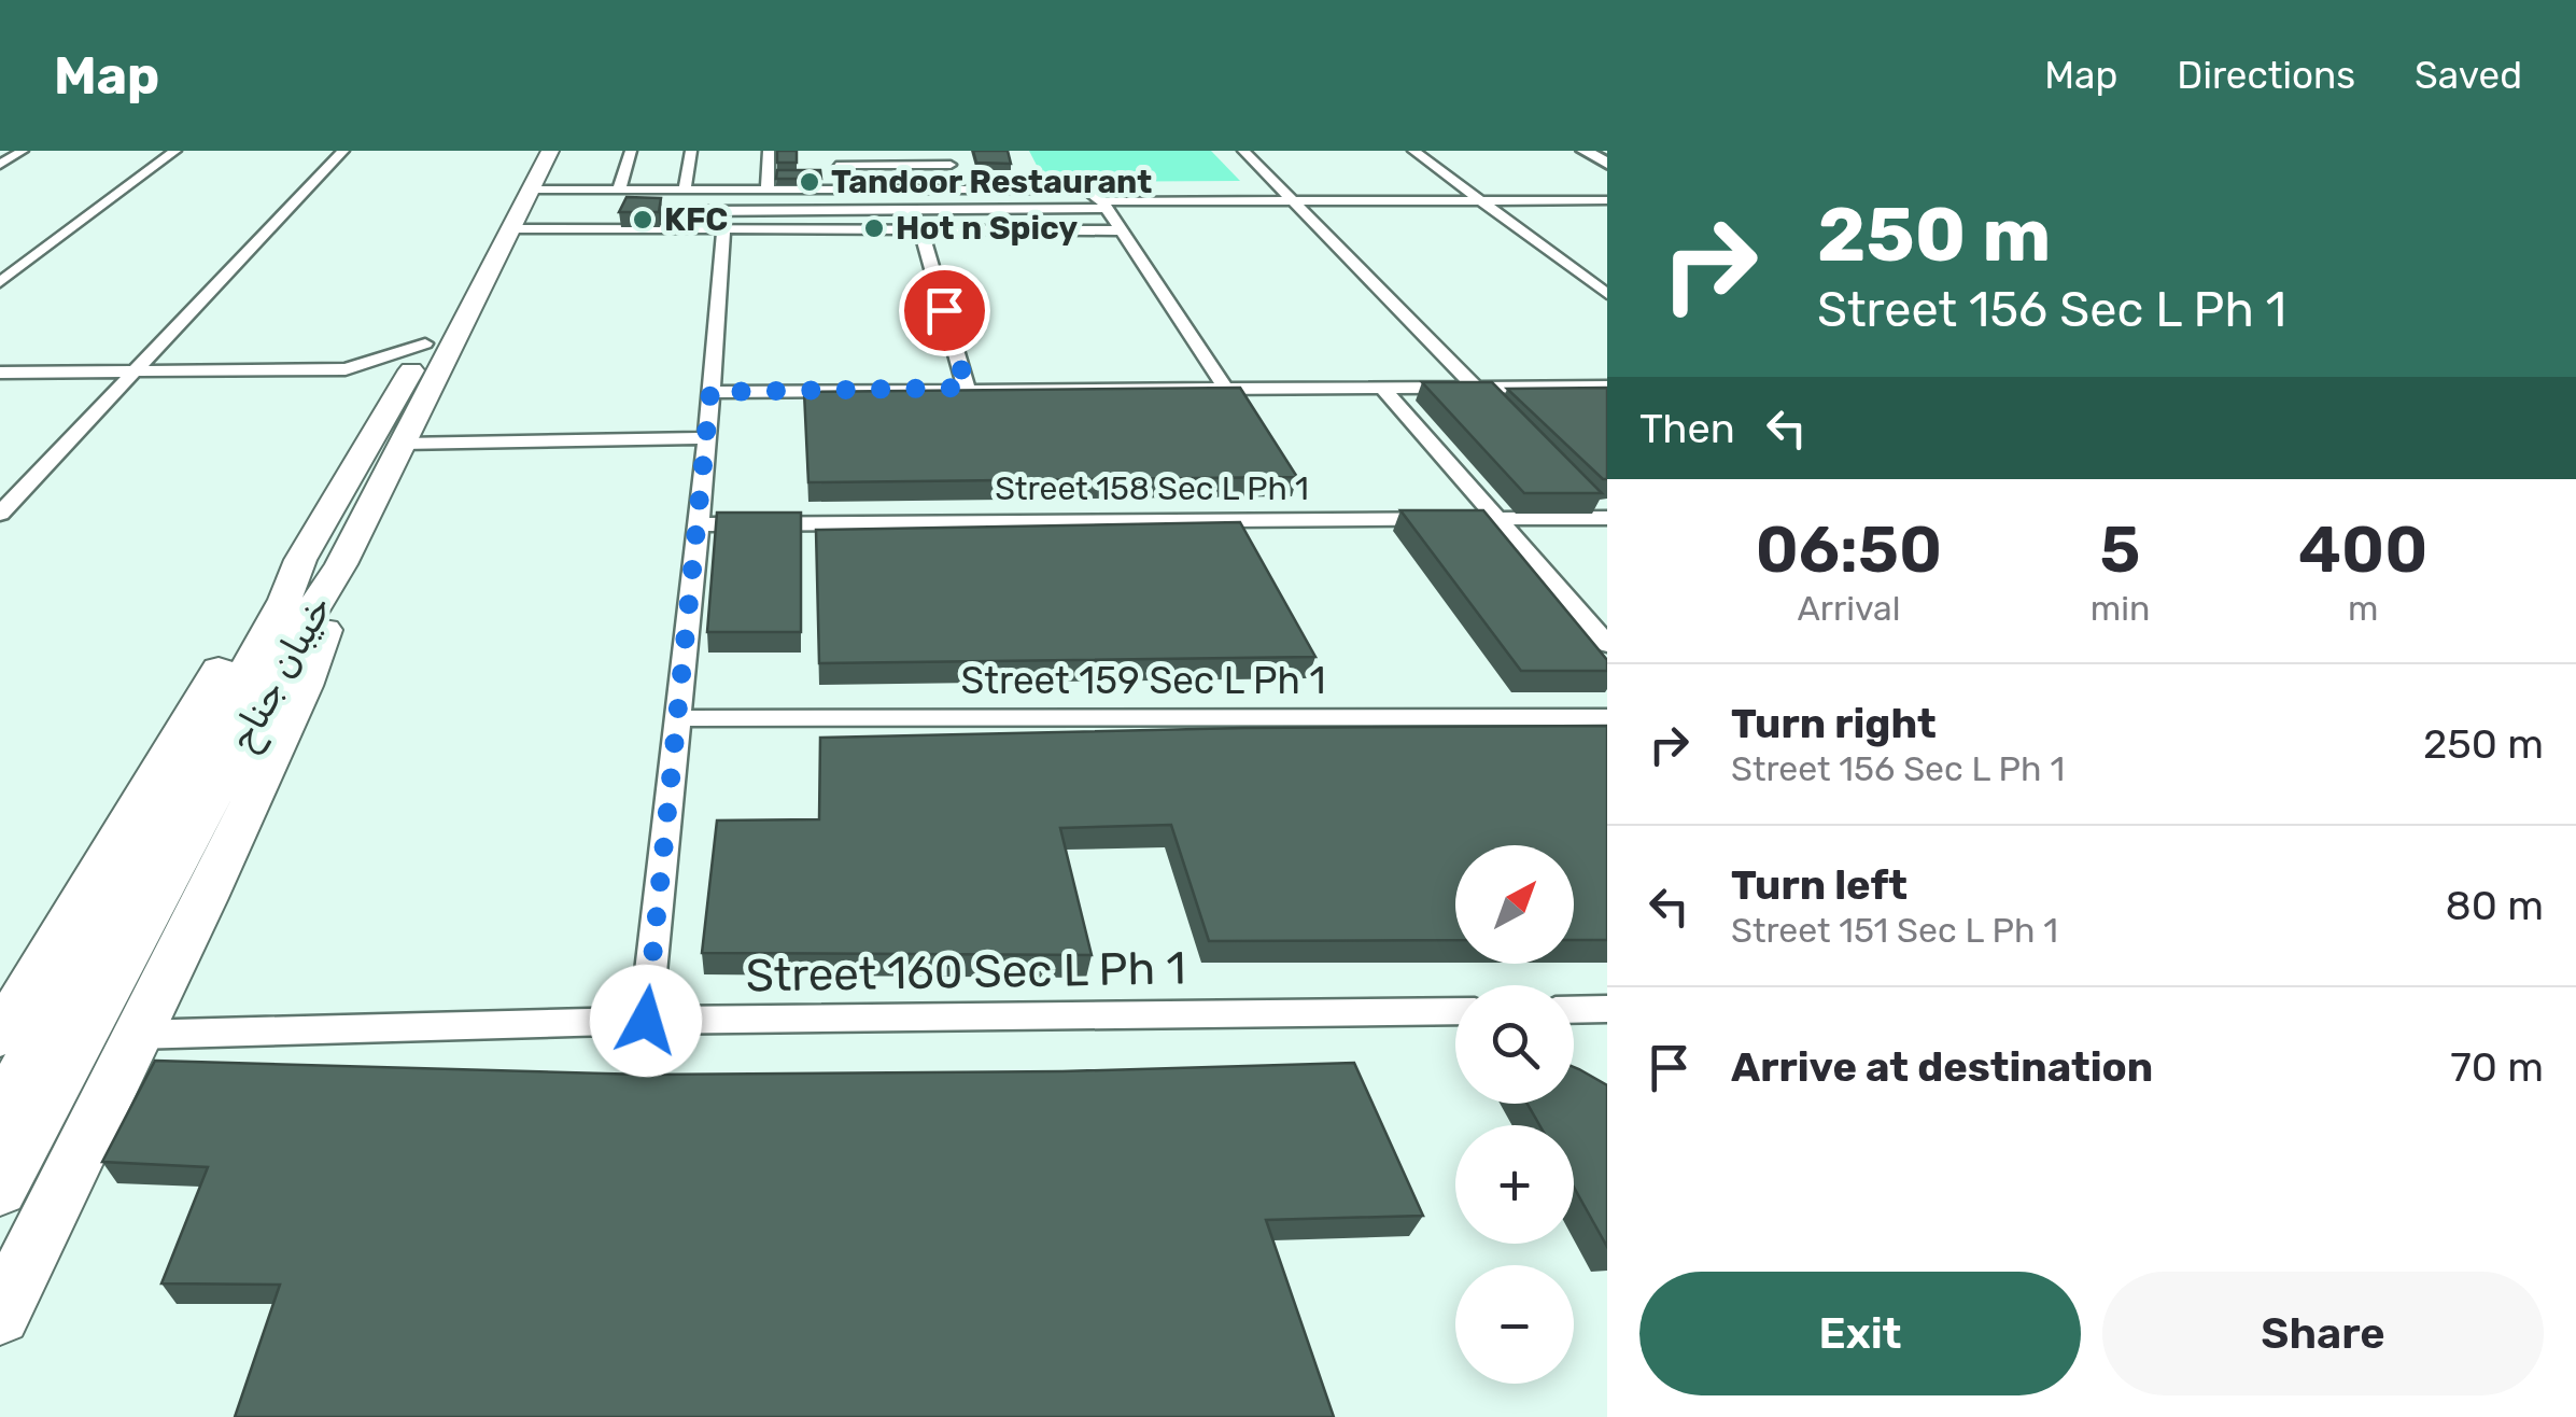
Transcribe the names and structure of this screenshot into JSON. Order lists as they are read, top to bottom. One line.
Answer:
{"streets":{"main road":["خیبان جناح"],"street":["Street 158 Sec L Ph 1","Street 159 Sec L Ph 1","Street 160 Sec L Ph 1"]},"places":["Tandoor Restaurant","KFC","Hot n Spicy"],"north":"top right","page":{"header":"Map","nav":["Map","Directions","Saved"],"turn":["250 m","Street 156 Sec L Ph 1"],"then":"Then","eta":["06:50","Arrival","5","min","400","m"],"list":[{"name":"Turn right","note":"Street 156 Sec L Ph 1","value":"250 m"},{"name":"Turn left","note":"Street 151 Sec L Ph 1","value":"80 m"},{"name":"Arrive at destination","value":"70 m"}],"map_buttons":["+","−"],"buttons":["Exit","Share"]}}
